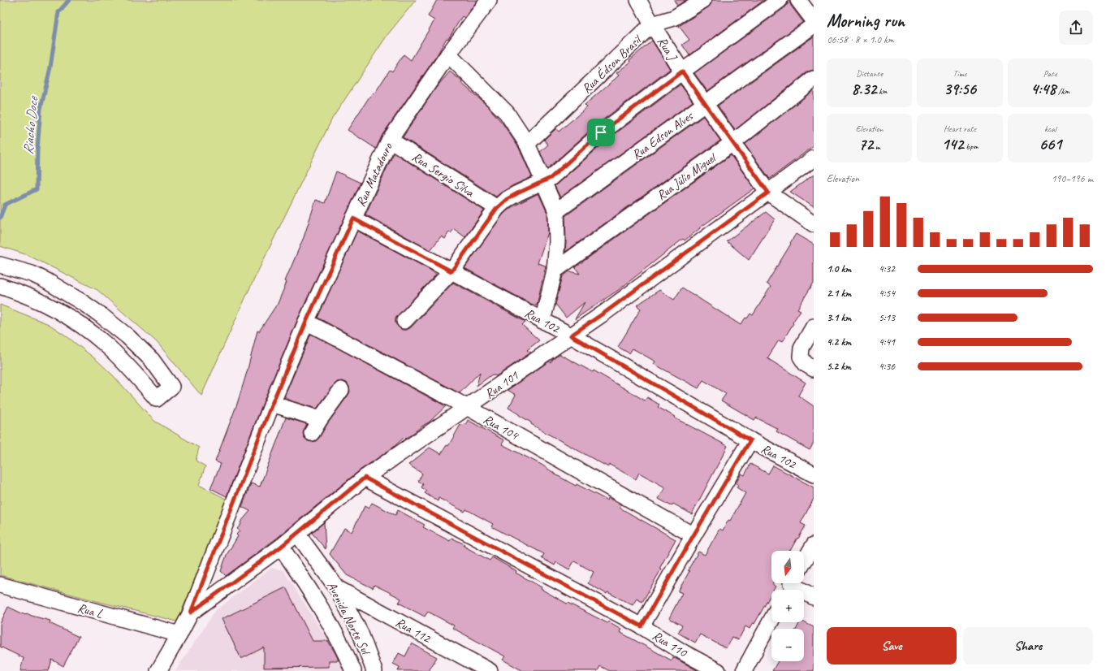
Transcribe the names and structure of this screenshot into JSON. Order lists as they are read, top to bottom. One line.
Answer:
{"streets":{"street":["Rua J","Rua Édson Brasil","Rua Edson Alves","Rua Sergio Silva","Rua Matadouro","Rua Júlio Miguel","Rua 102","Rua 101","Rua 104","Rua L","Avenida Norte Sul","Rua 112","Rua 110"]},"crossings":[["Rua J","Rua Édson Brasil"],["Rua J","Rua Edson Alves"],["Rua J","Rua Júlio Miguel"],["Rua J","Rua 101"],["Rua Sergio Silva","Rua Matadouro"],["Rua Matadouro","Rua 102"],["Rua Matadouro","Rua 101"],["Rua Matadouro","Rua 104"],["Rua Matadouro","Rua L"],["Rua 102","Rua 101"],["Rua 101","Rua 104"],["Rua 101","Avenida Norte Sul"],["Rua 101","Rua 110"],["Avenida Norte Sul","Rua 112"]],"water":["Riacho Doce"],"north":"bottom","page":{"heading":["Morning run","06:58 · 8 × 1.0 km"],"stats":[["Distance","8.32 km"],["Time","39:56"],["Pace","4:48 /km"],["Elevation","72 m"],["Heart rate","142 bpm"],["kcal","661"]],"chart":["Elevation","190–196 m"],"list":[{"name":"1.0 km","note":"4:32"},{"name":"2.1 km","note":"4:54"},{"name":"3.1 km","note":"5:13"},{"name":"4.2 km","note":"4:41"},{"name":"5.2 km","note":"4:36"}],"map_buttons":["+","−"],"buttons":["Save","Share"]}}
